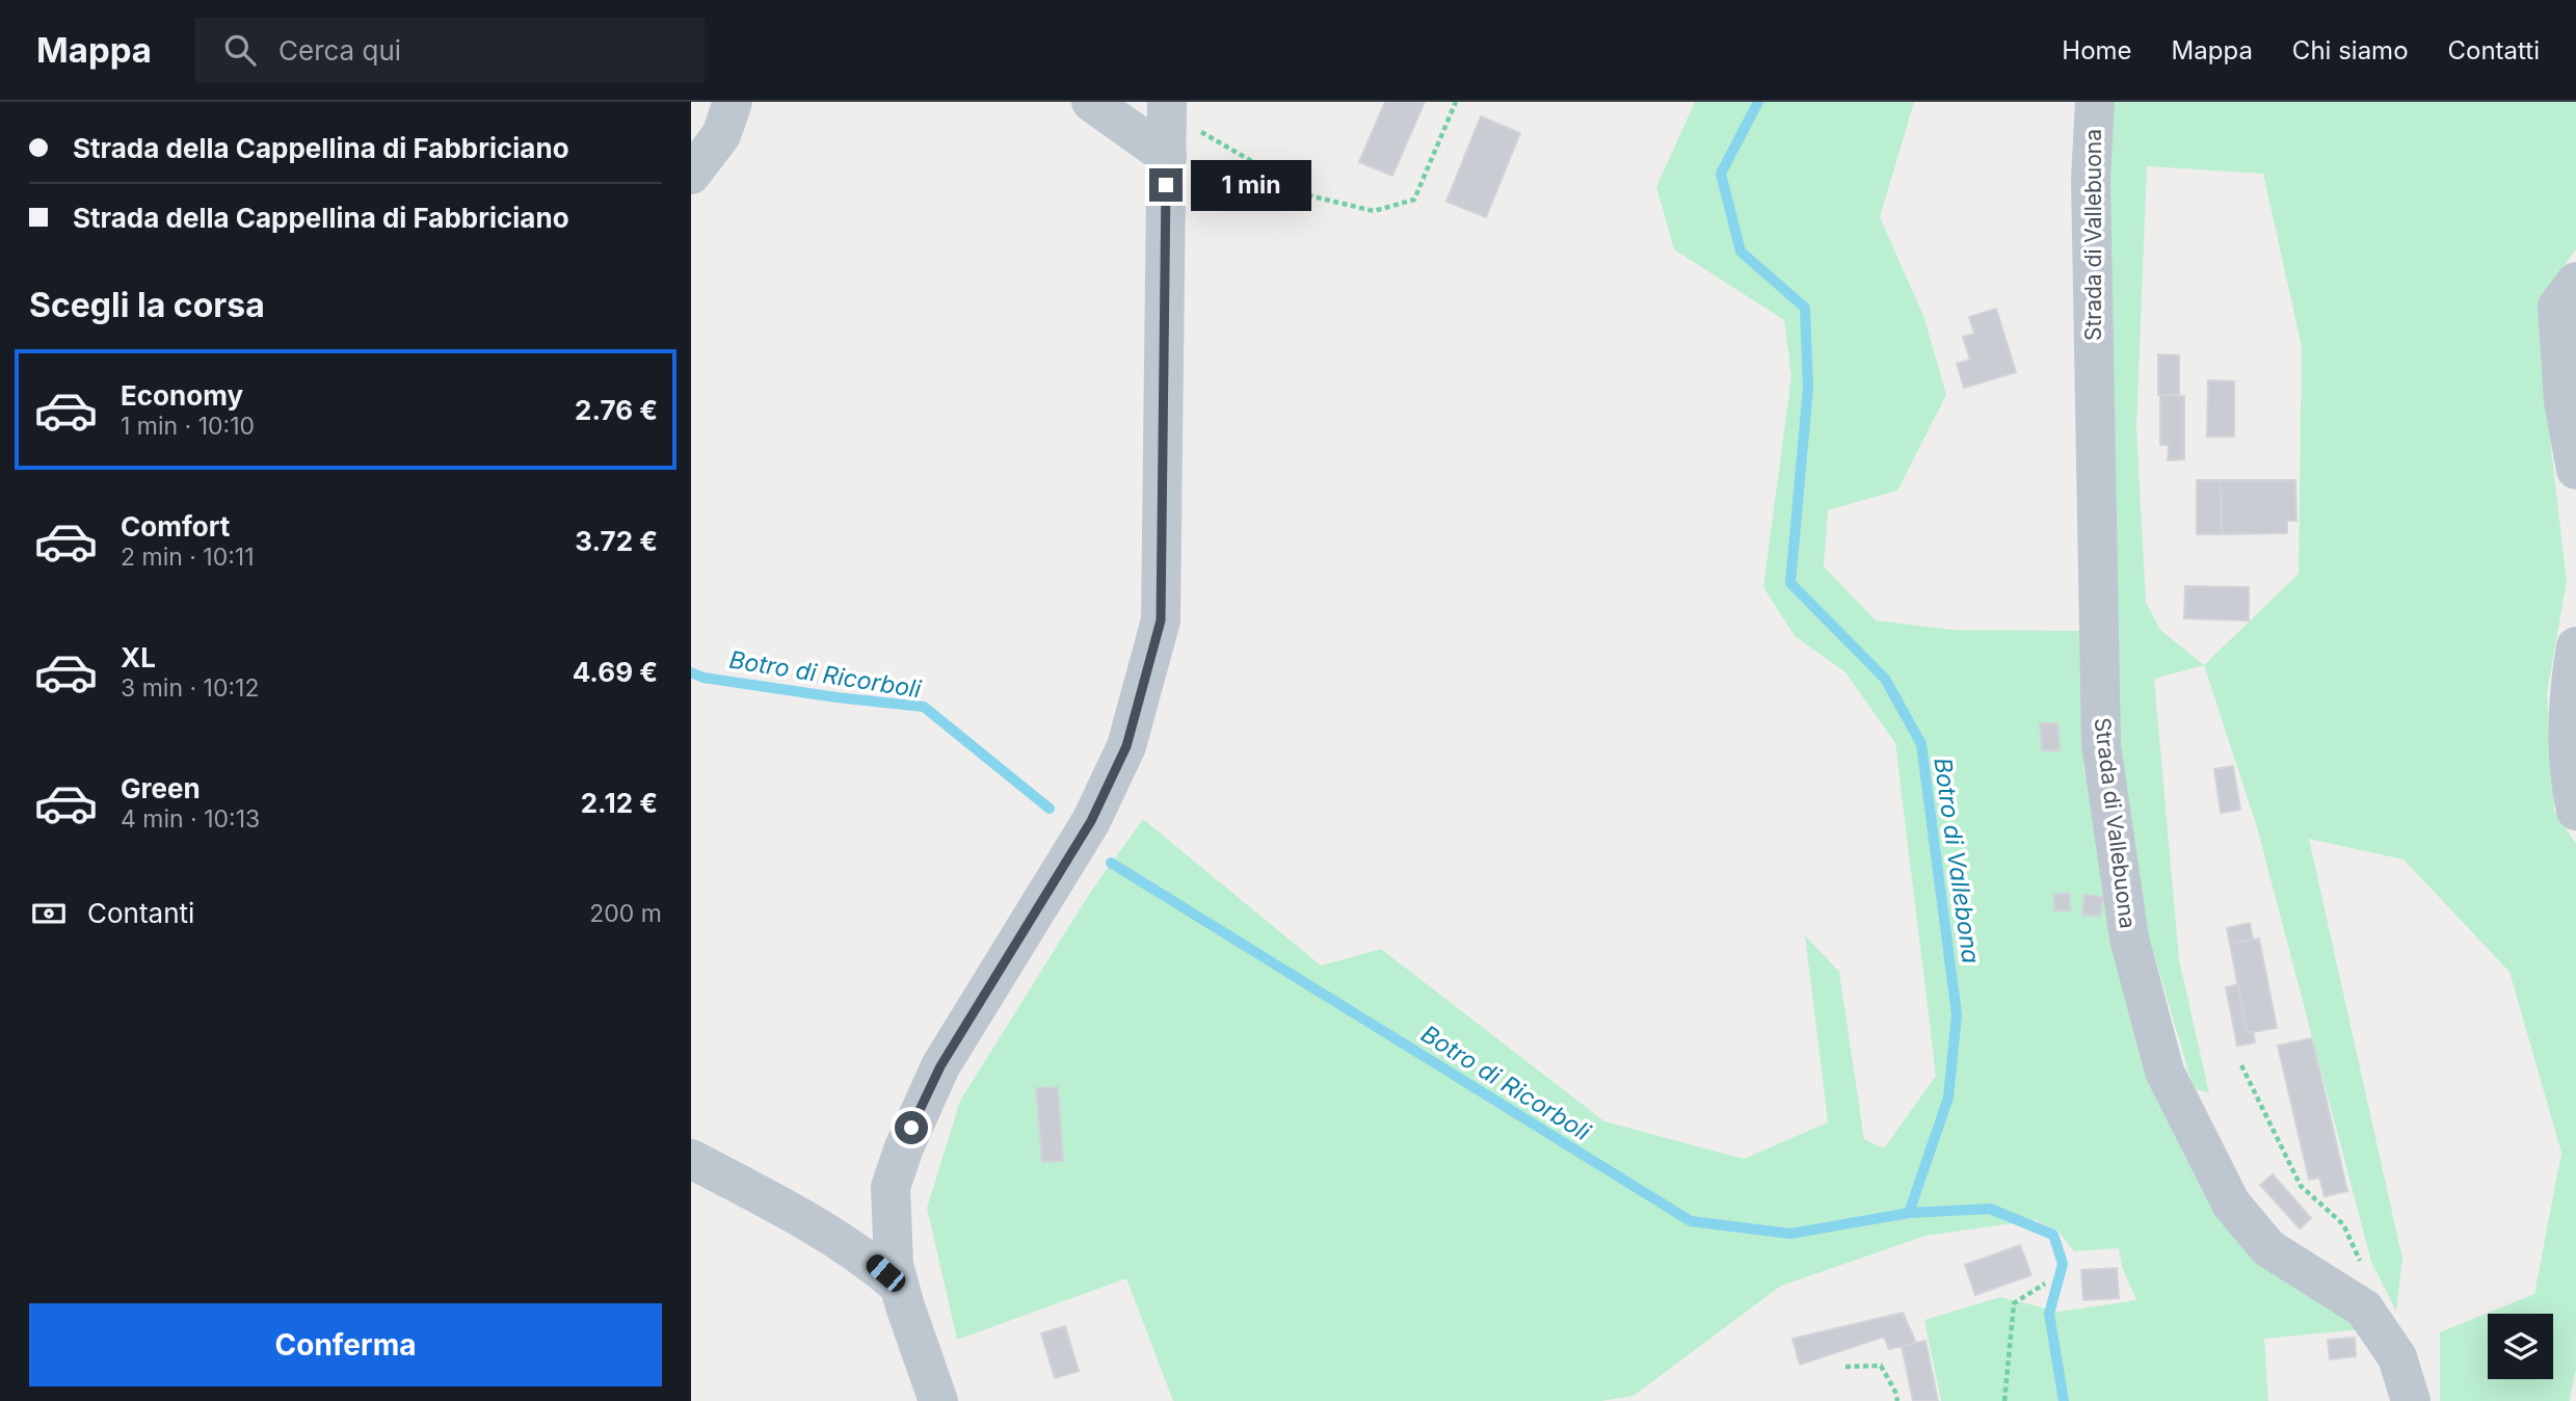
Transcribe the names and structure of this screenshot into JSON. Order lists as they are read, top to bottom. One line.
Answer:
{"streets":{"street":["Strada di Vallebuona"]},"water":["Botro di Ricorboli","Botro di Vallebona"],"page":{"header":"Mappa","search":"Cerca qui","nav":["Home","Mappa","Chi siamo","Contatti"],"banner":["Strada della Cappellina di Fabbriciano","Strada della Cappellina di Fabbriciano"],"bubble":"1 min","heading":"Scegli la corsa","list":[{"name":"Economy","note":"1 min · 10:10","value":"2.76 €"},{"name":"Comfort","note":"2 min · 10:11","value":"3.72 €"},{"name":"XL","note":"3 min · 10:12","value":"4.69 €"},{"name":"Green","note":"4 min · 10:13","value":"2.12 €"}],"pay":["Contanti","200 m"],"buttons":"Conferma"}}
